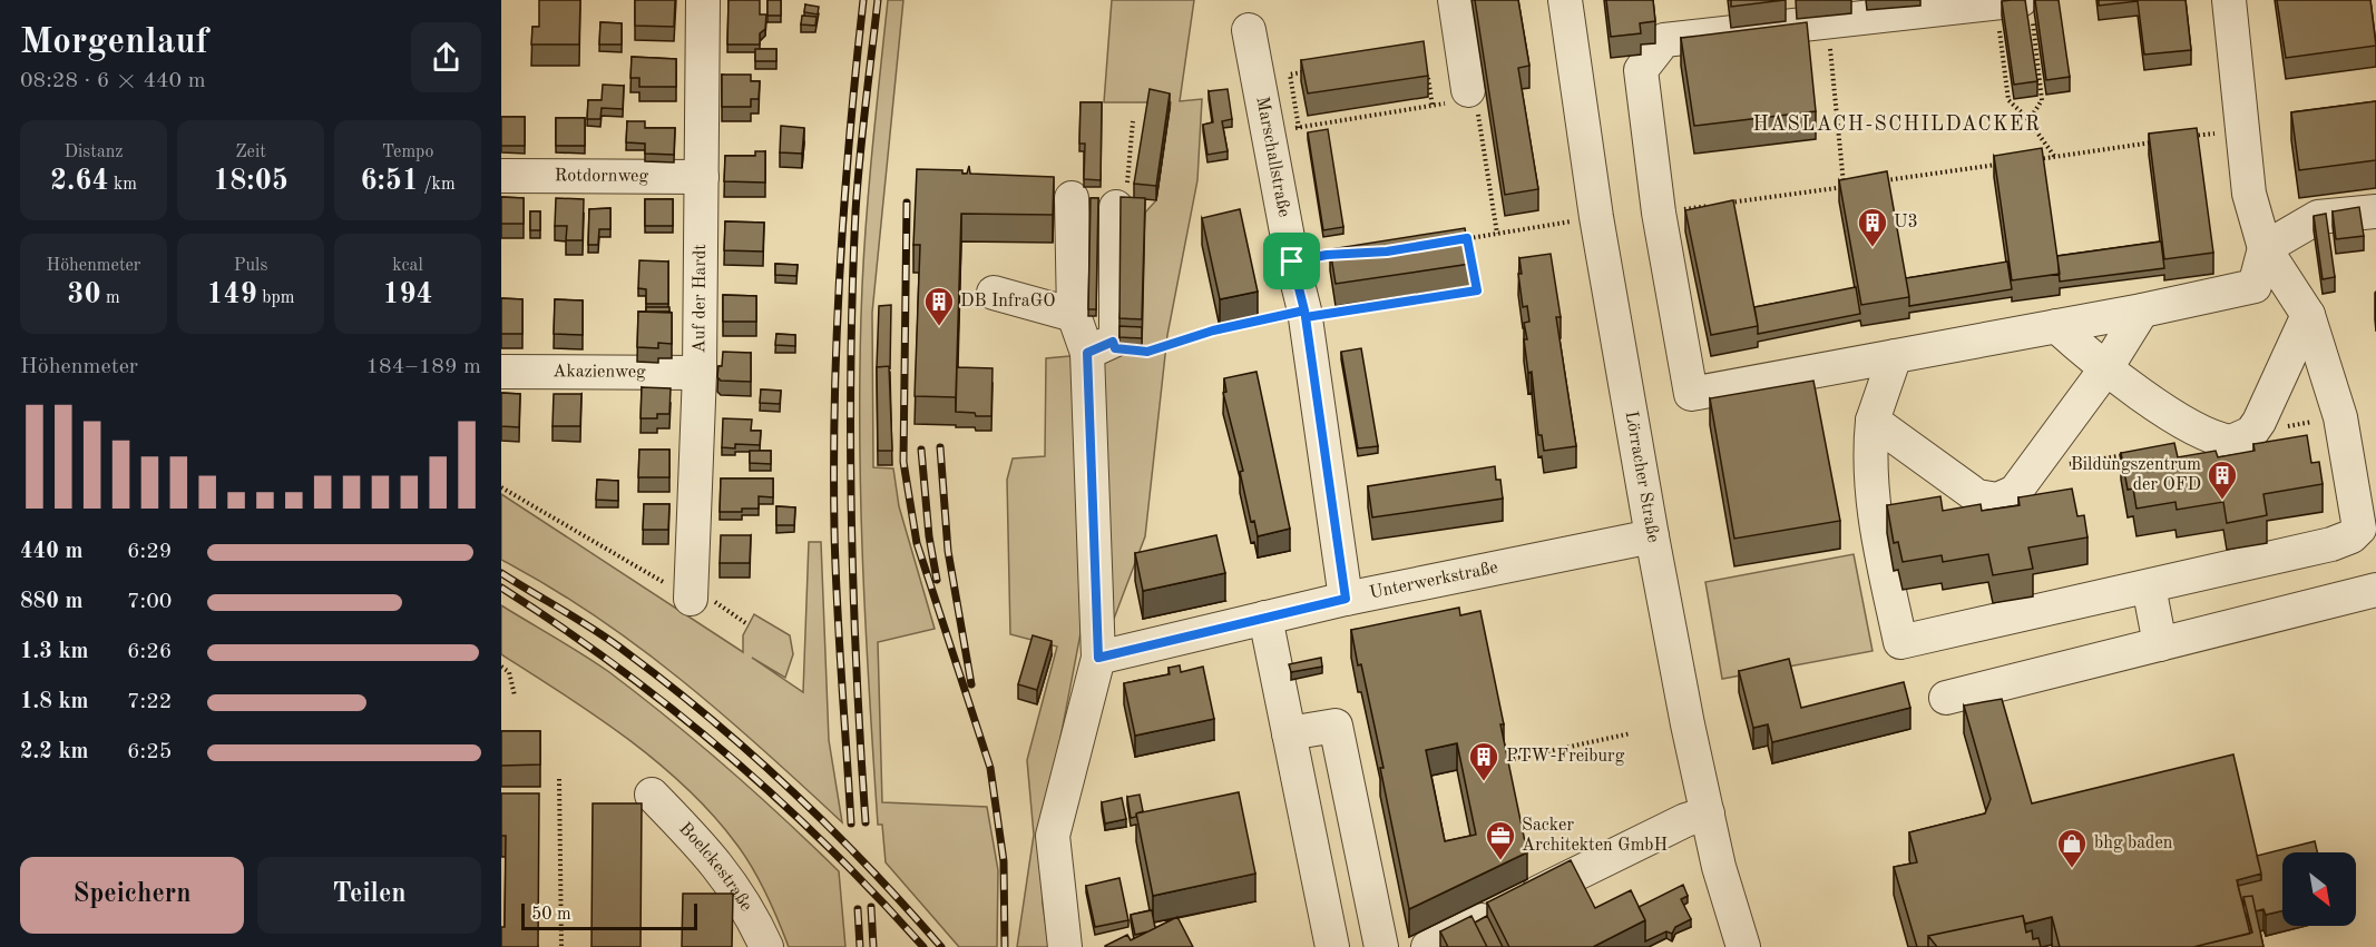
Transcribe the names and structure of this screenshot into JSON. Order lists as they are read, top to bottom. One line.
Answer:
{"streets":{"street":["Marschallstraße","Rotdornweg","Auf der Hardt","Akazienweg","Lörracher Straße","Unterwerkstraße","Boelckestraße"]},"crossings":[["Marschallstraße","Unterwerkstraße"],["Rotdornweg","Auf der Hardt"],["Auf der Hardt","Akazienweg"],["Lörracher Straße","Unterwerkstraße"]],"districts":["HASLACH-SCHILDACKER"],"places":{"building":["U3","DB InfraGO","Bildungszentrum der OFD","PTW-Freiburg"],"office":["Sacker Architekten GmbH"],"shop":["bhg baden"]},"scale_bar":"50 m","north":"bottom right","page":{"heading":["Morgenlauf","08:28 · 6 × 440 m"],"stats":[["Distanz","2.64 km"],["Zeit","18:05"],["Tempo","6:51 /km"],["Höhenmeter","30 m"],["Puls","149 bpm"],["kcal","194"]],"chart":["Höhenmeter","184–189 m"],"list":[{"name":"440 m","note":"6:29"},{"name":"880 m","note":"7:00"},{"name":"1.3 km","note":"6:26"},{"name":"1.8 km","note":"7:22"},{"name":"2.2 km","note":"6:25"}],"buttons":["Speichern","Teilen"],"scale":"50 m"}}
